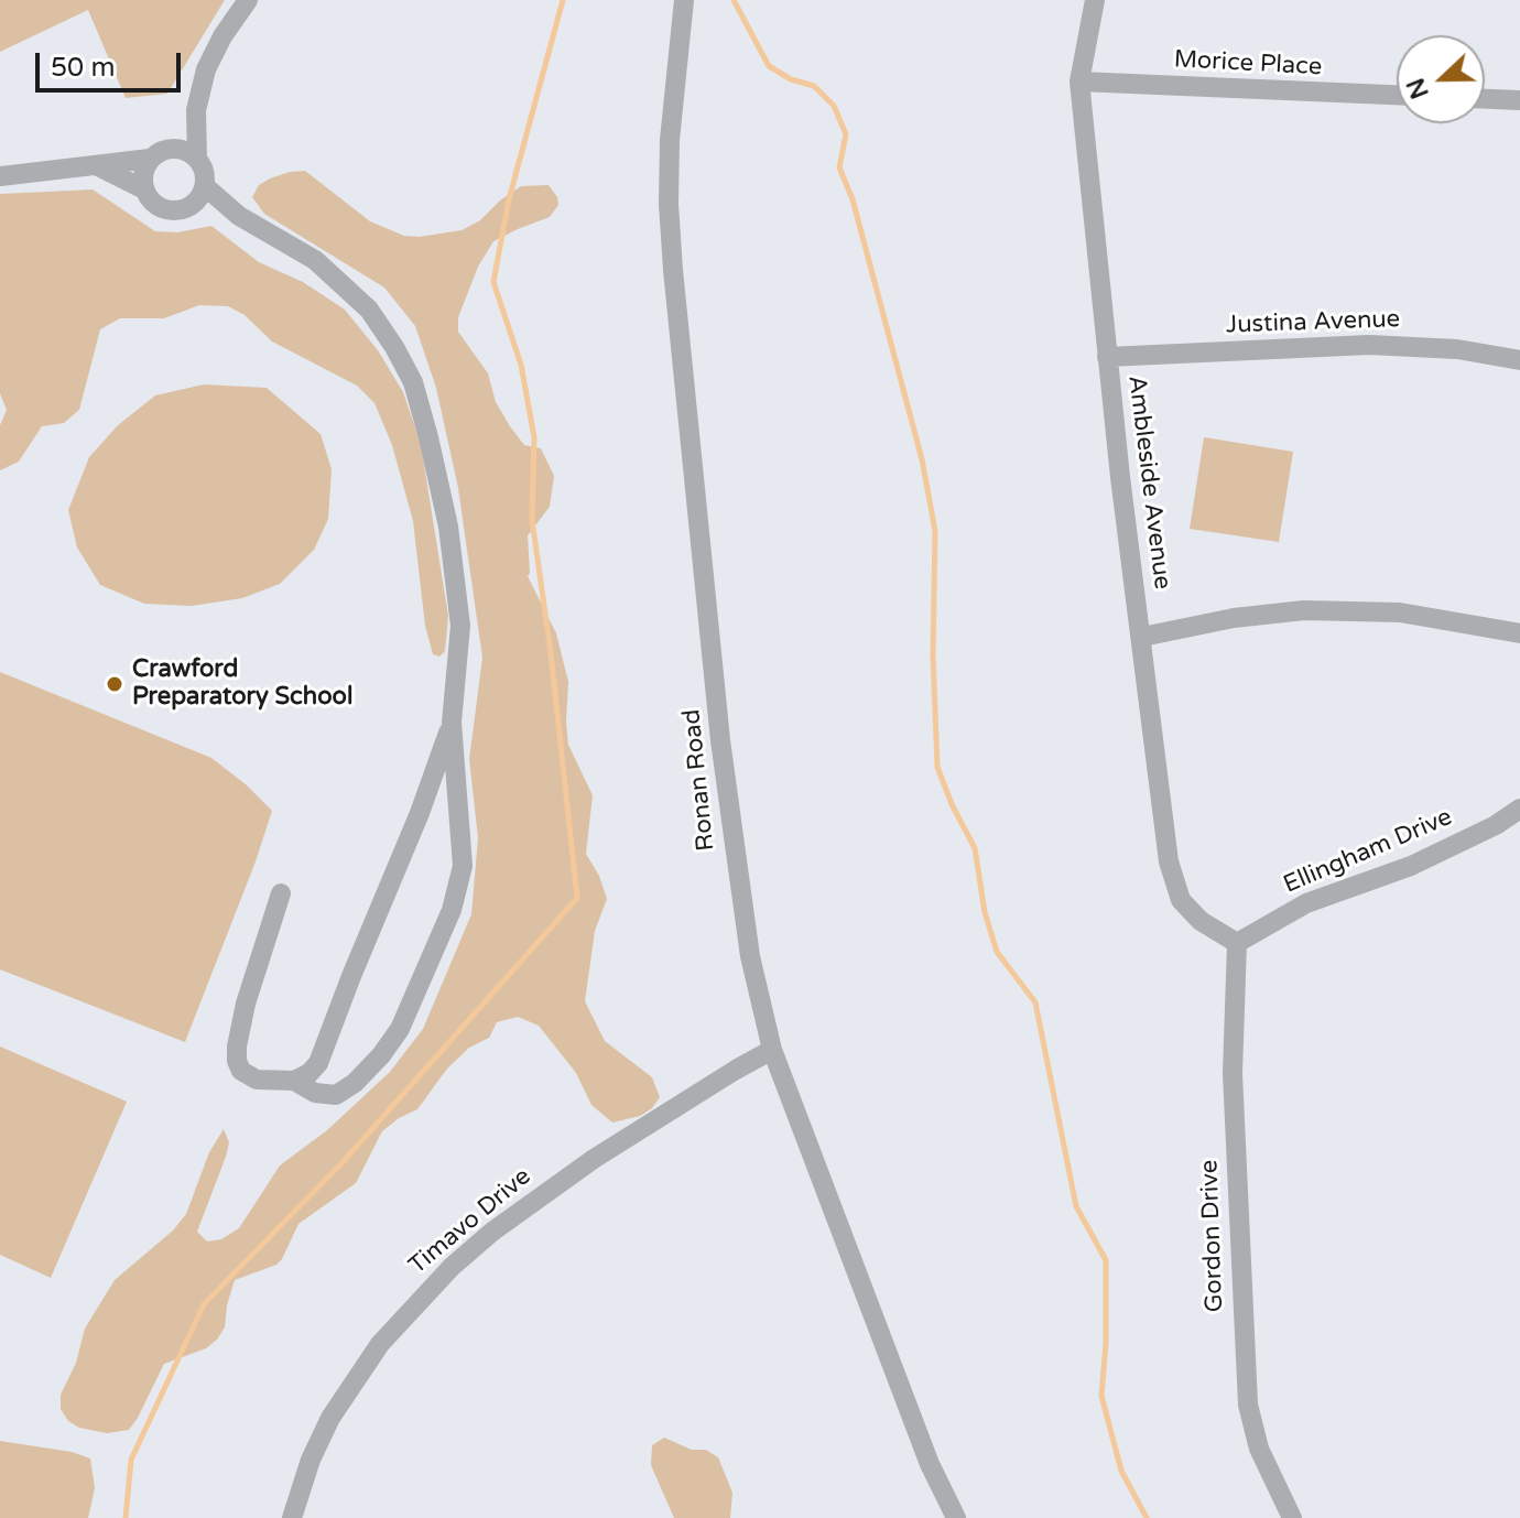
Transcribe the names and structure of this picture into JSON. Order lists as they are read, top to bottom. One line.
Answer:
{"streets":{"street":["Morice Place","Justina Avenue","Ambleside Avenue","Ronan Road","Ellingham Drive","Timavo Drive","Gordon Drive"]},"crossings":[["Morice Place","Ambleside Avenue"],["Justina Avenue","Ambleside Avenue"],["Ambleside Avenue","Ellingham Drive"],["Ambleside Avenue","Gordon Drive"],["Ronan Road","Timavo Drive"],["Ellingham Drive","Gordon Drive"]],"places":["Crawford Preparatory School"],"scale_bar":"50 m","north":"left"}
